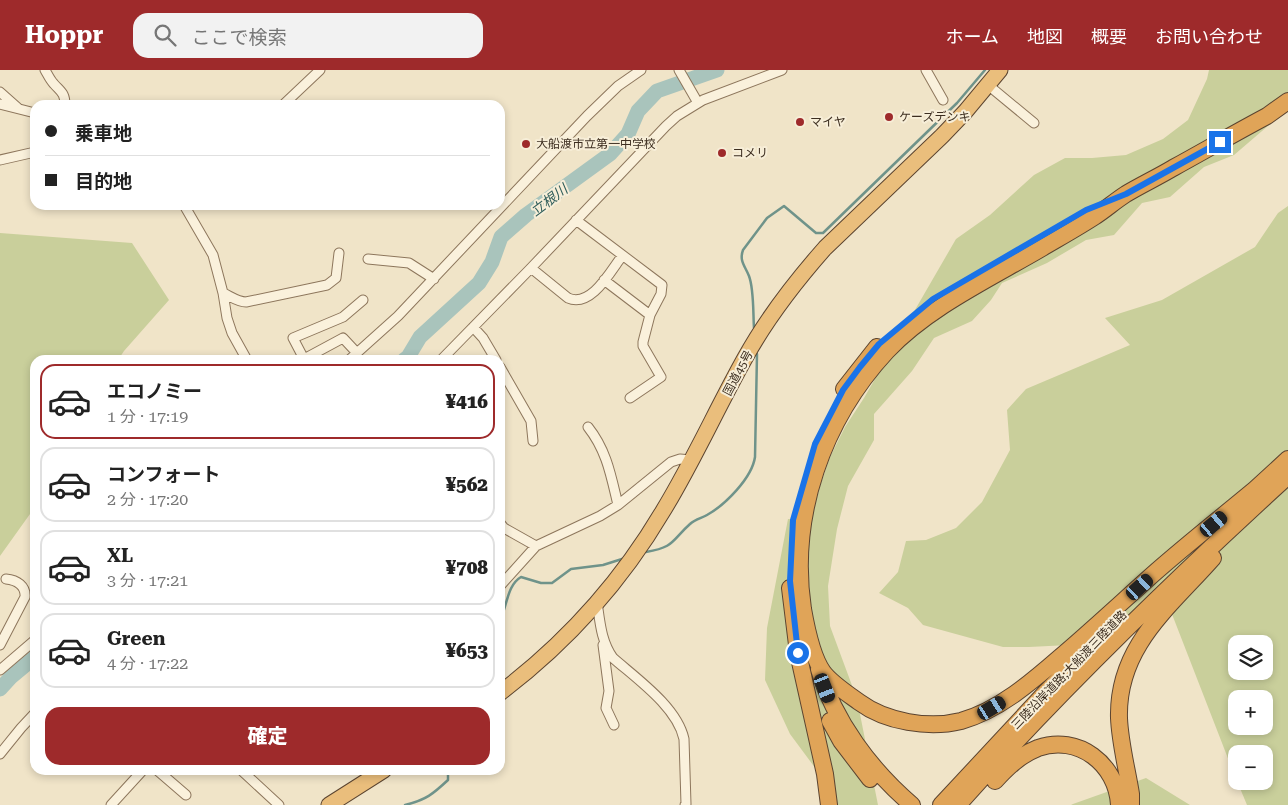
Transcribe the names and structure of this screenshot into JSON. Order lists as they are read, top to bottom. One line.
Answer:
{"streets":{"highway":["国道45号","三陸沿岸道路;大船渡三陸道路"]},"water":["立根川"],"places":["ケーズデンキ","マイヤ","大船渡市立第一中学校","コメリ"],"page":{"header":"Hoppr","search":"ここで検索","nav":["ホーム","地図","概要","お問い合わせ"],"banner":["乗車地","目的地"],"list":[{"name":"エコノミー","note":"1 分 · 17:19","value":"¥416"},{"name":"コンフォート","note":"2 分 · 17:20","value":"¥562"},{"name":"XL","note":"3 分 · 17:21","value":"¥708"},{"name":"Green","note":"4 分 · 17:22","value":"¥653"}],"map_buttons":["+","−"],"buttons":"確定"}}
